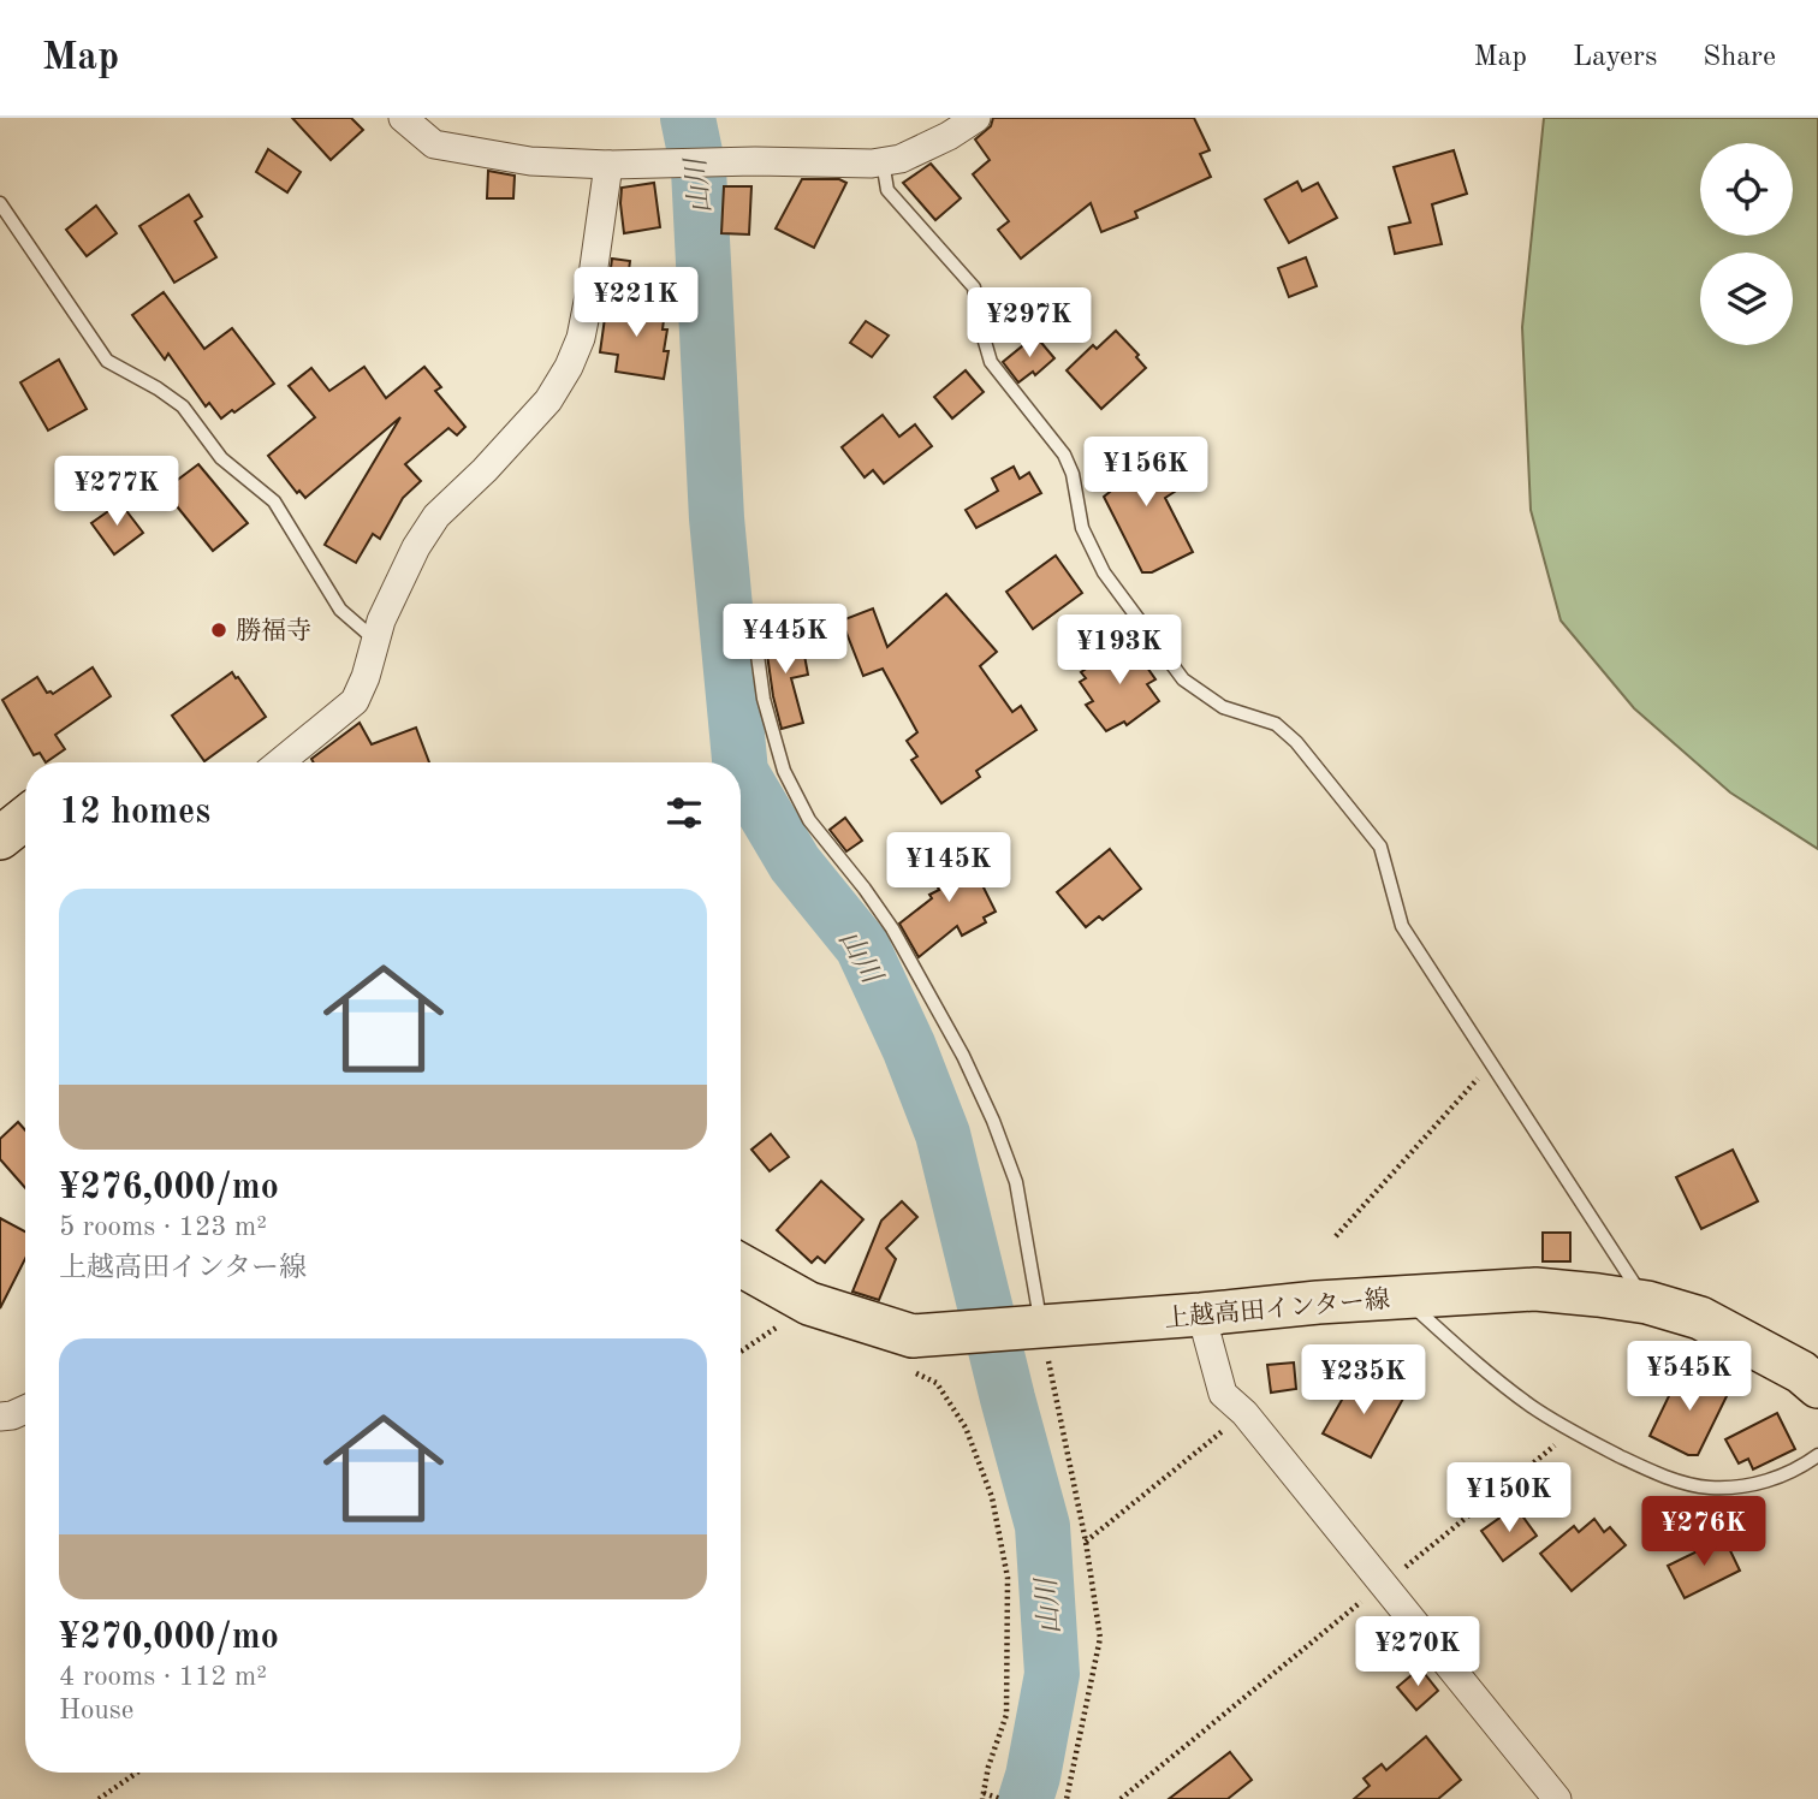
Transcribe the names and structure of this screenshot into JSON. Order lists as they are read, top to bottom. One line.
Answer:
{"streets":{"main road":["上越高田インター線"]},"water":["山川"],"places":["勝福寺"],"page":{"header":"Map","nav":["Map","Layers","Share"],"price":["¥221K","¥297K","¥156K","¥277K","¥445K","¥193K","¥145K","¥545K","¥235K","¥150K","¥276K","¥270K"],"heading":"12 homes","list":[{"name":"¥276,000/mo","note":"5 rooms · 123 m² · 上越高田インター線"},{"name":"¥270,000/mo","note":"4 rooms · 112 m² · House"}]}}
